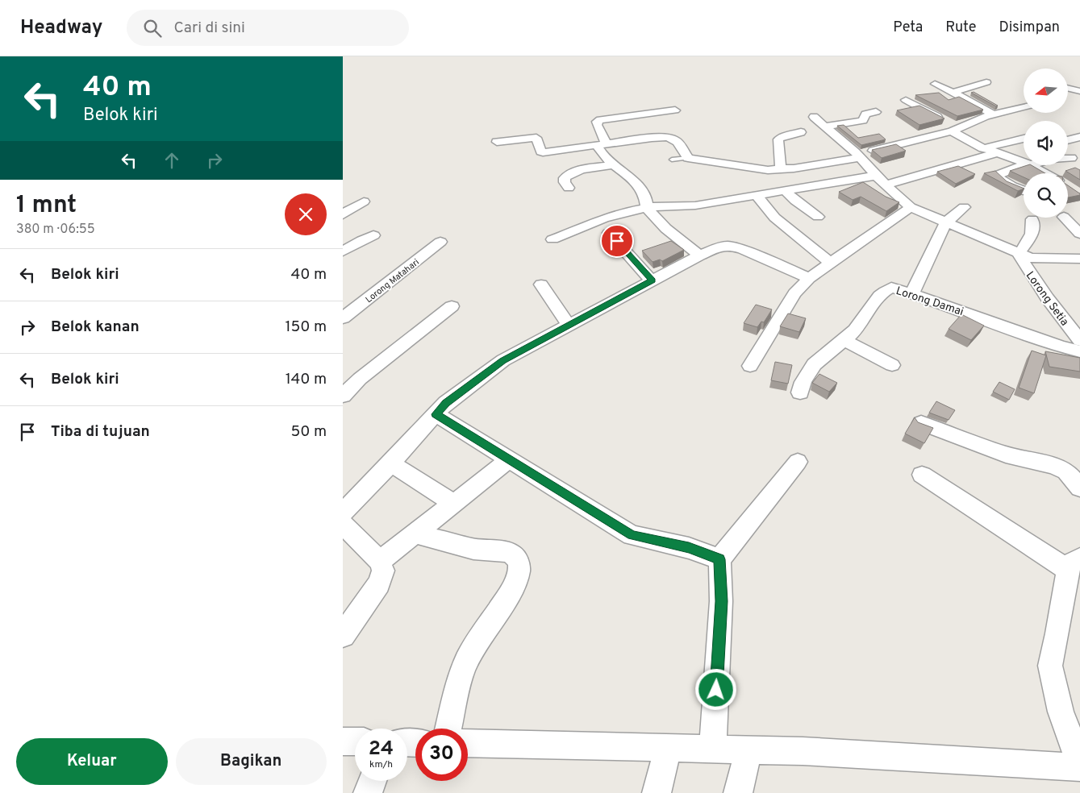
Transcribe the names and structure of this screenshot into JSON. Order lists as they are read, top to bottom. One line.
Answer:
{"streets":{"street":["Lorong Matahari","Lorong Setia","Lorong Damai"]},"crossings":[["Lorong Setia","Lorong Damai"]],"north":"left","page":{"header":"Headway","search":"Cari di sini","nav":["Peta","Rute","Disimpan"],"turn":["40 m","Belok kiri"],"heading":["1 mnt","380 m · 06:55"],"list":[{"name":"Belok kiri","value":"40 m"},{"name":"Belok kanan","value":"150 m"},{"name":"Belok kiri","value":"140 m"},{"name":"Tiba di tujuan","value":"50 m"}],"speed":"24 km/h","limit":"30","buttons":["Keluar","Bagikan"]}}
